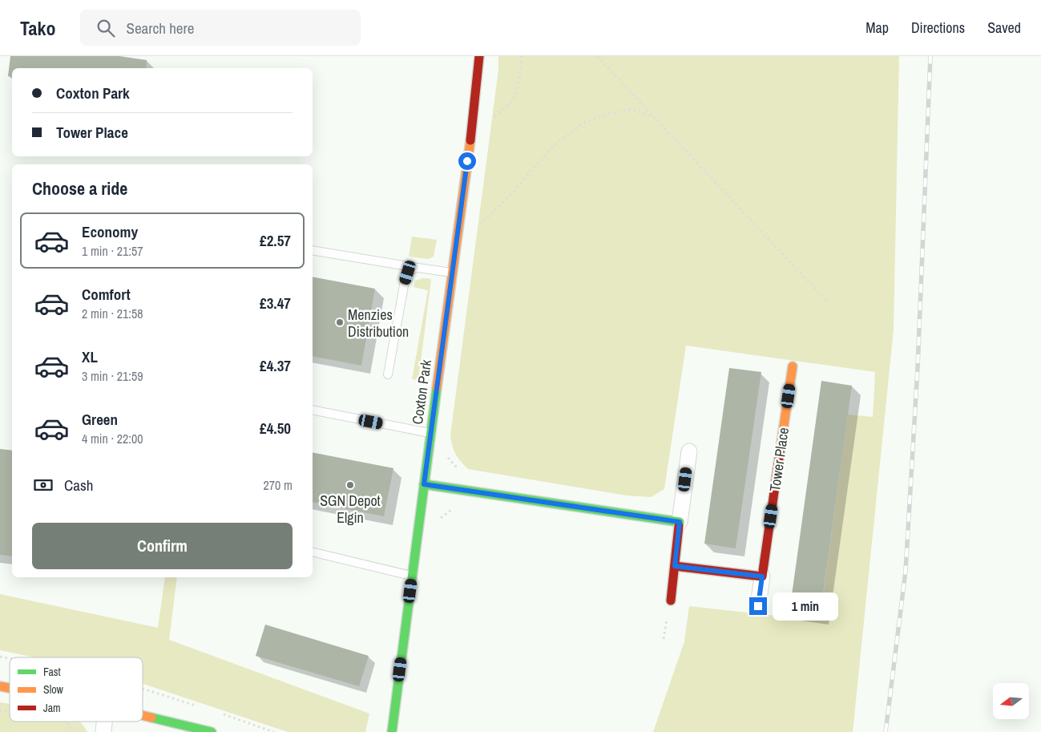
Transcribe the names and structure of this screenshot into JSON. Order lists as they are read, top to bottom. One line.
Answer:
{"streets":{"street":["Coxton Park","Tower Place"]},"places":["Menzies Distribution","SGN Depot Elgin"],"legend":["Fast","Slow","Jam"],"north":"left","page":{"header":"Tako","search":"Search here","nav":["Map","Directions","Saved"],"banner":["Coxton Park","Tower Place"],"heading":"Choose a ride","list":[{"name":"Economy","note":"1 min · 21:57","value":"£2.57"},{"name":"Comfort","note":"2 min · 21:58","value":"£3.47"},{"name":"XL","note":"3 min · 21:59","value":"£4.37"},{"name":"Green","note":"4 min · 22:00","value":"£4.50"}],"pay":["Cash","270 m"],"buttons":"Confirm","bubble":"1 min"}}
